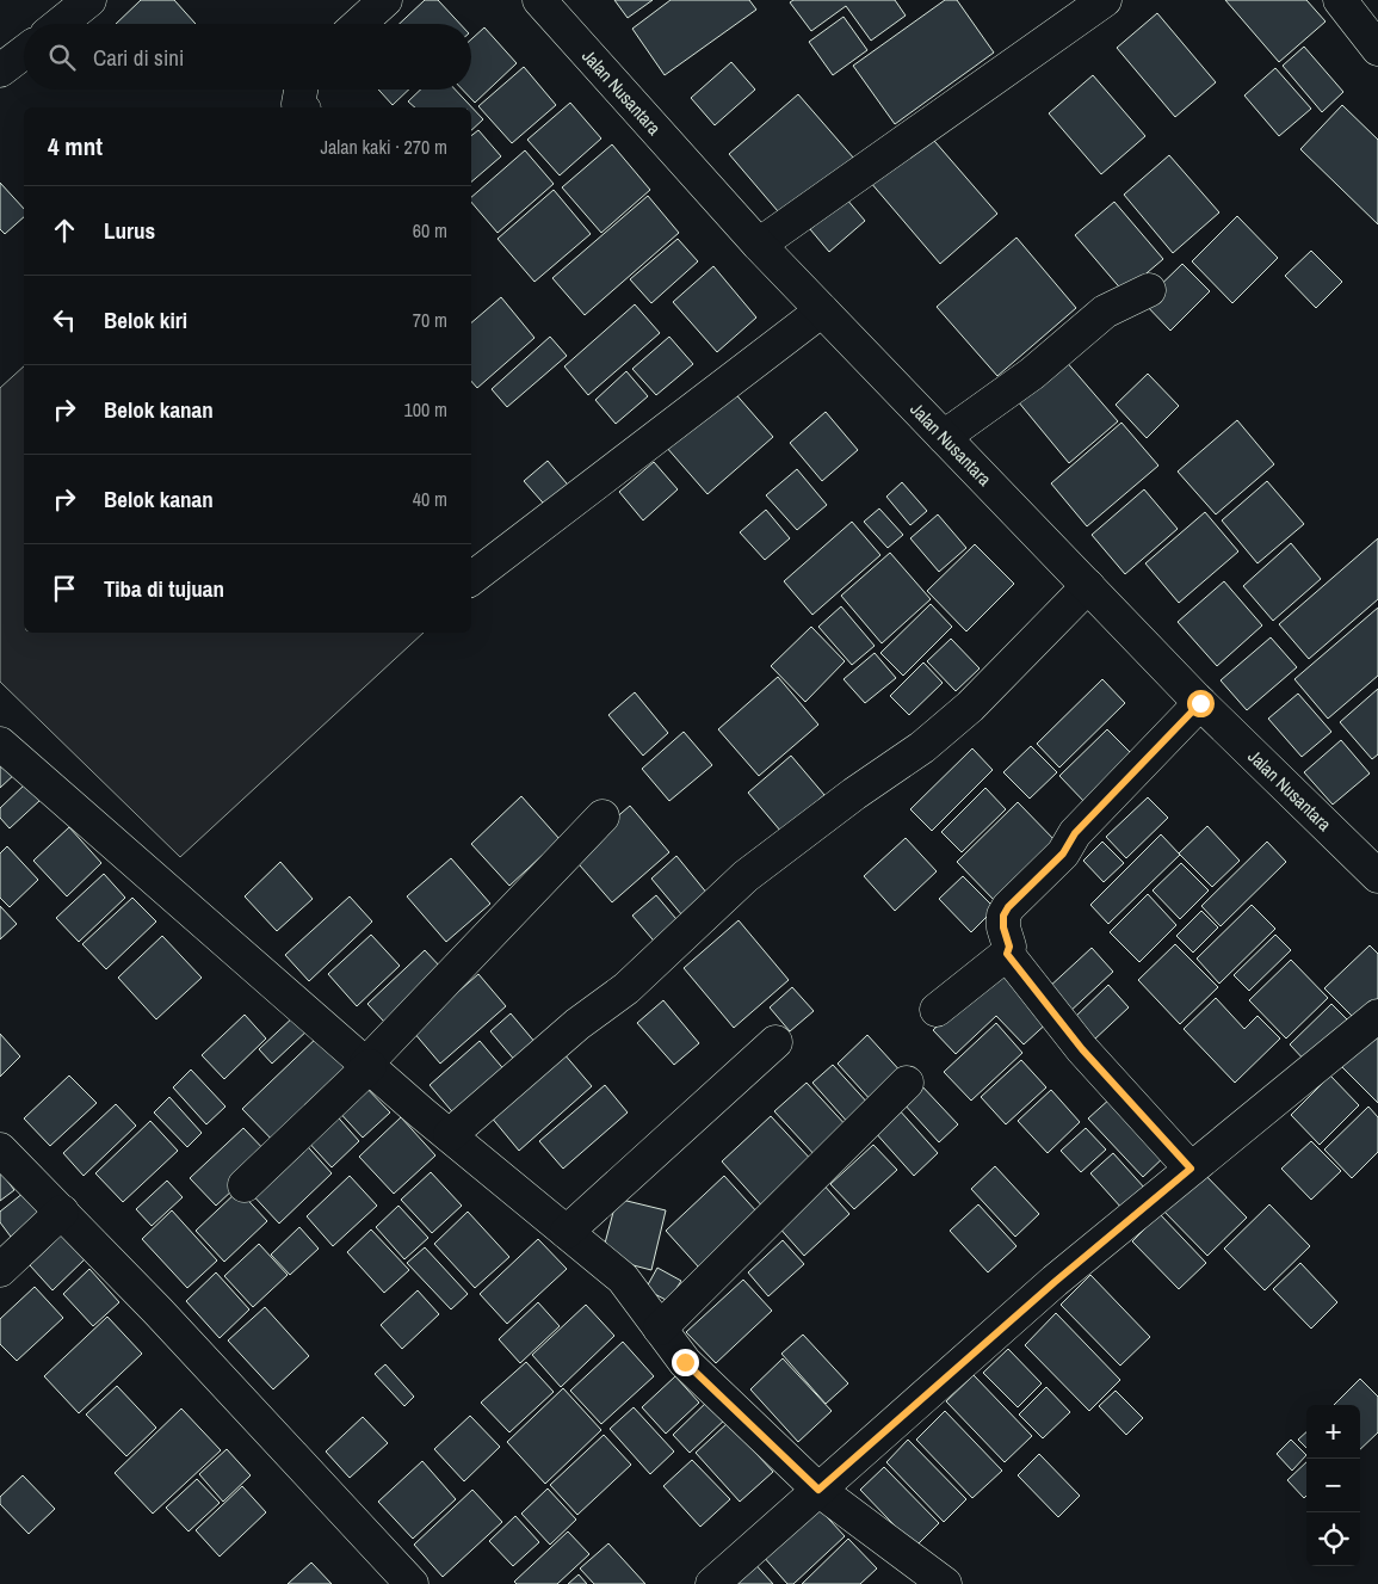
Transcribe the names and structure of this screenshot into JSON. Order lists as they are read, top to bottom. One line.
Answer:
{"streets":{"main road":["Jalan Nusantara"]},"page":{"search":"Cari di sini","heading":["4 mnt","Jalan kaki · 270 m"],"list":[["Lurus","60 m"],["Belok kiri","70 m"],["Belok kanan","100 m"],["Belok kanan","40 m"],"Tiba di tujuan"],"map_buttons":["+","−"]}}
